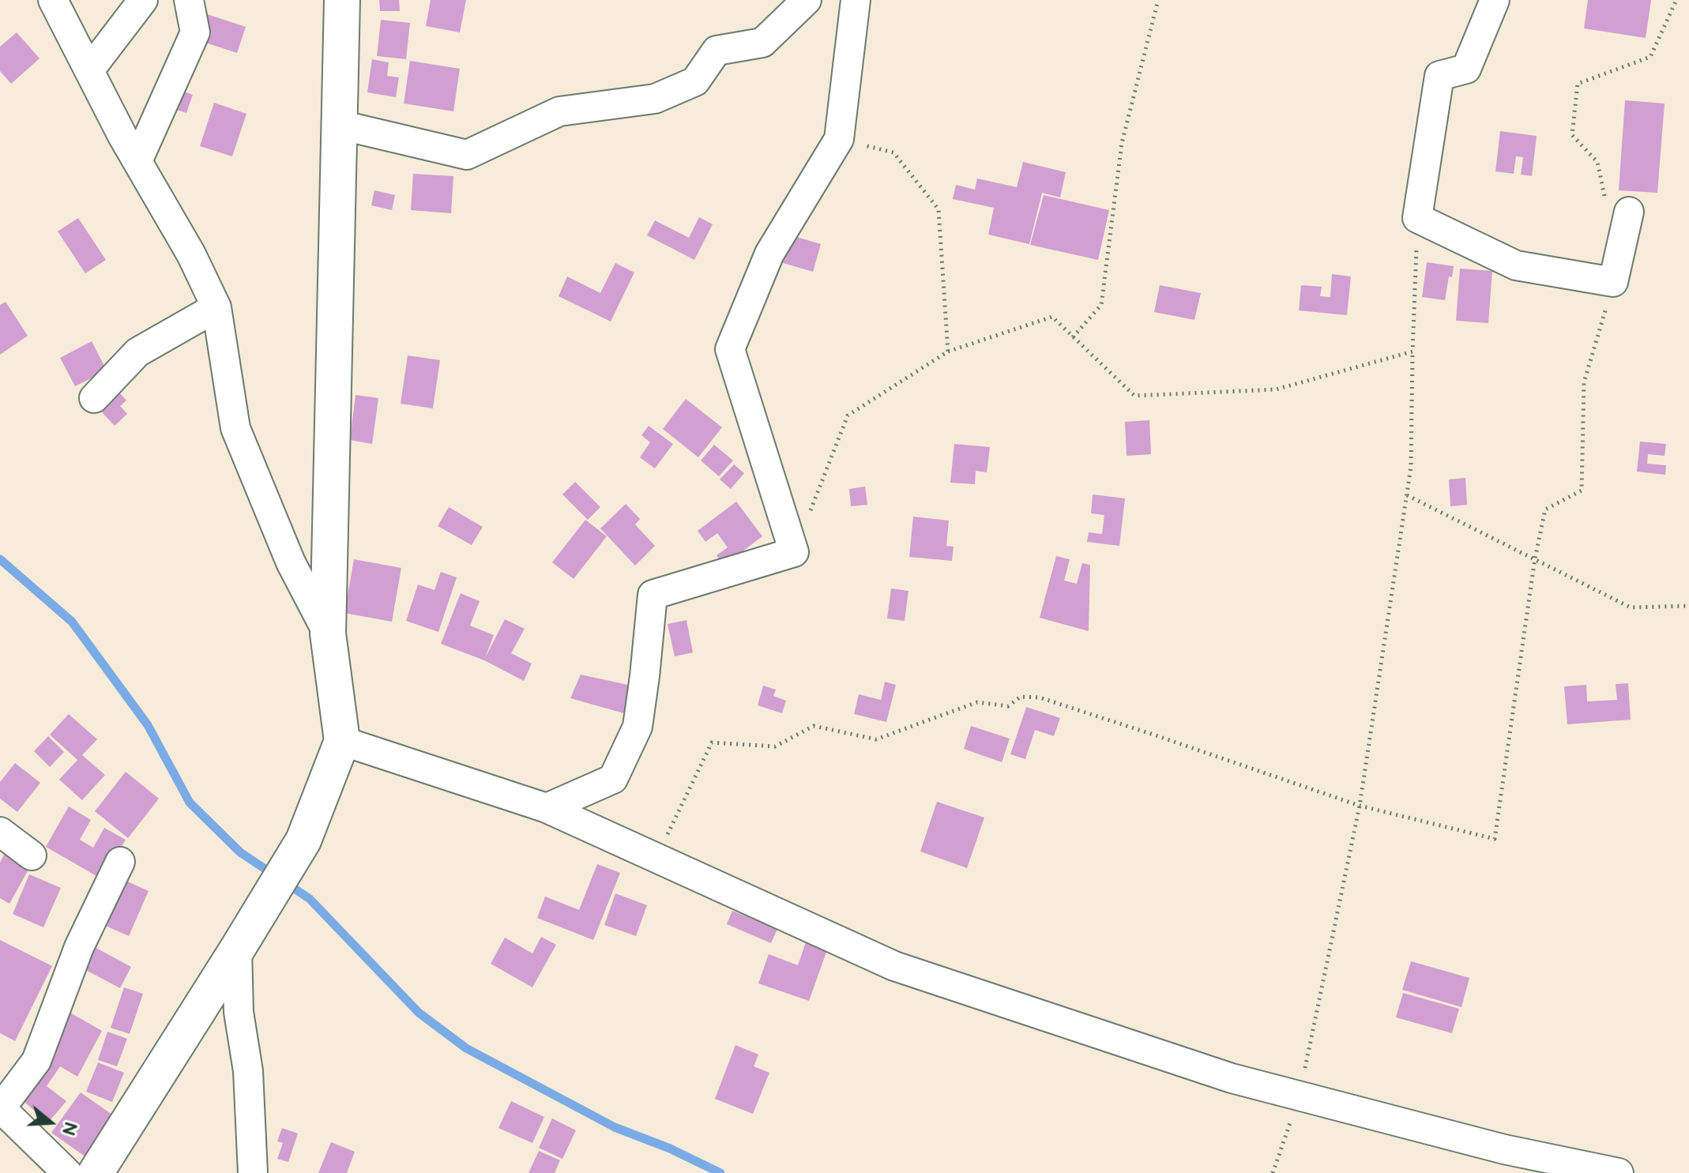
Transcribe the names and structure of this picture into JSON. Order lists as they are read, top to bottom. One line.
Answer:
{"north":"right"}
